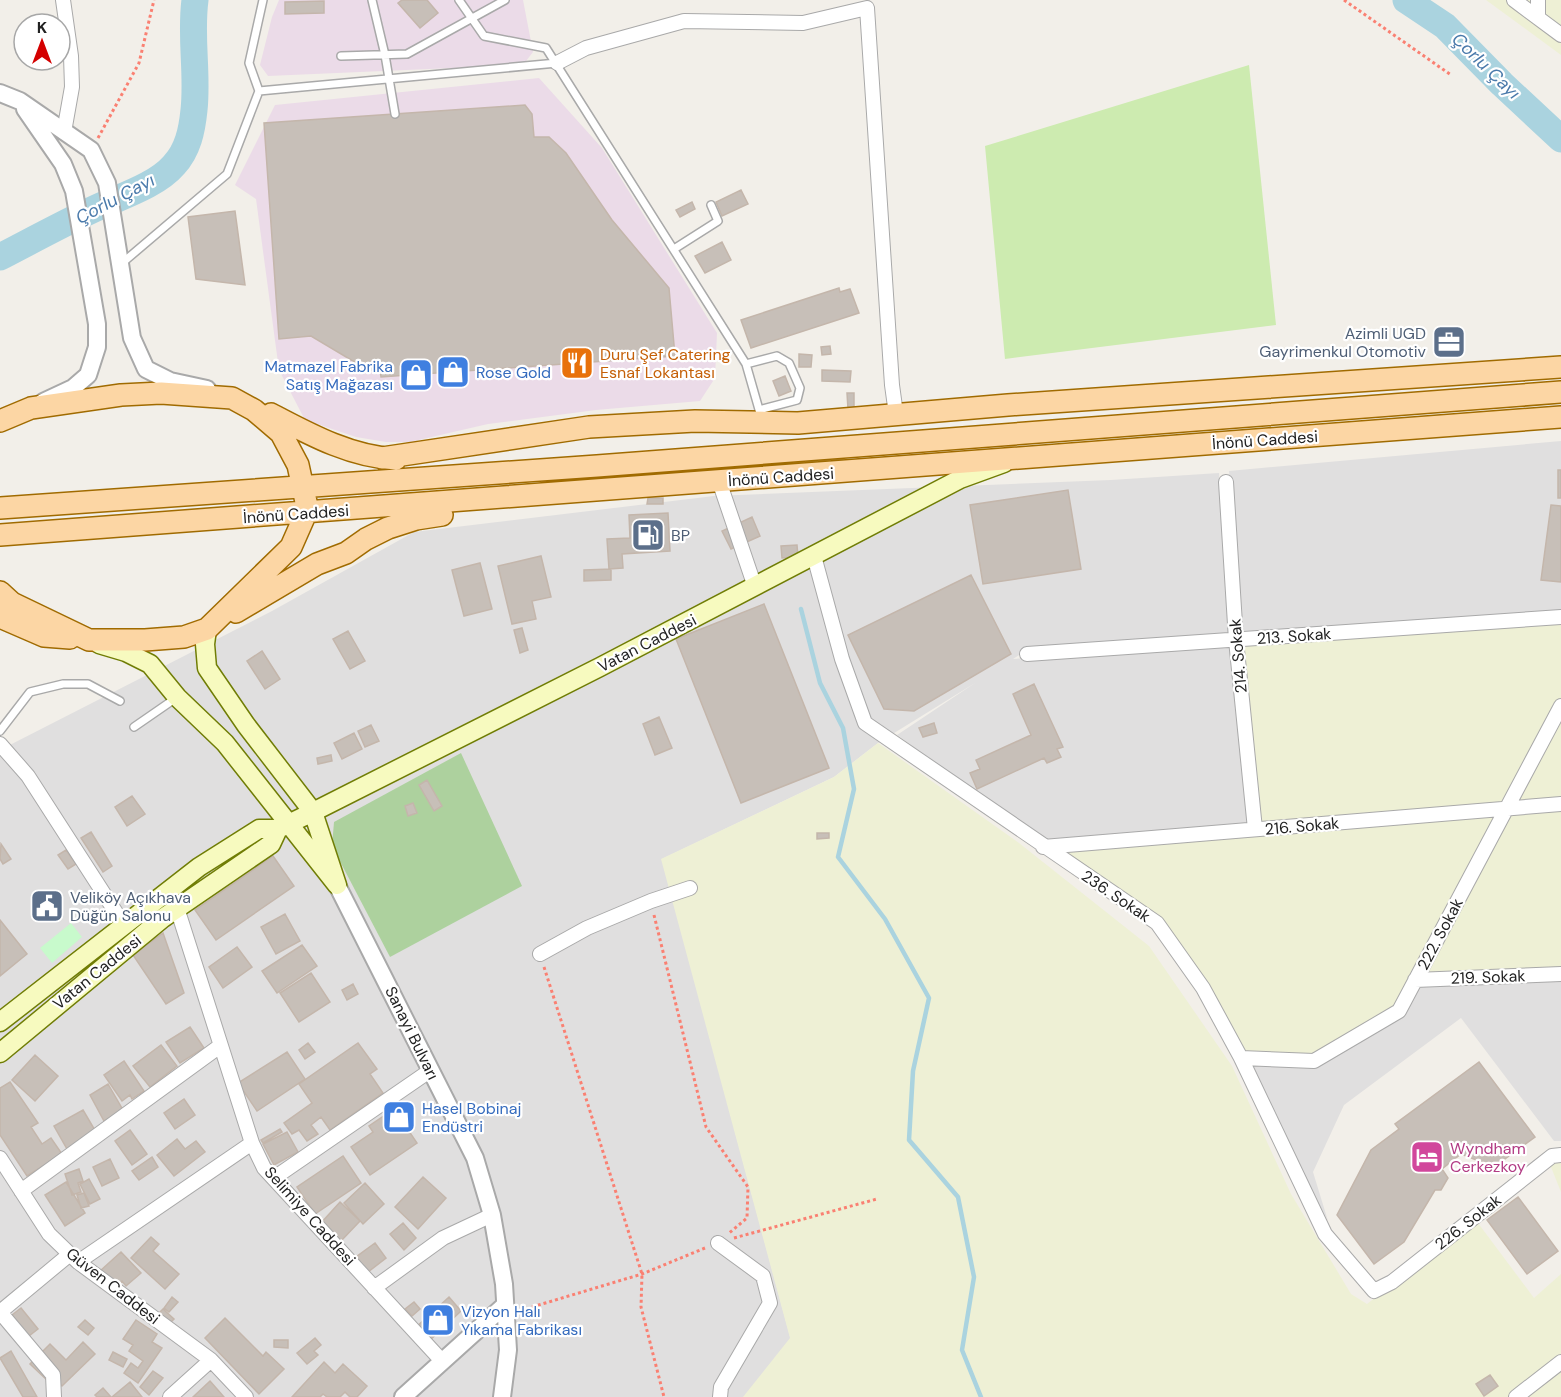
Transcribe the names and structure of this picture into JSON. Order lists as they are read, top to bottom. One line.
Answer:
{"streets":{"main road":["İnönü Caddesi","Vatan Caddesi"],"street":["213. Sokak","214. Sokak","216. Sokak","236. Sokak","222. Sokak","219. Sokak","Sanayi Bulvarı","Selimiye Caddesi","226. Sokak","Güven Caddesi"]},"crossings":[["İnönü Caddesi","Vatan Caddesi"],["213. Sokak","214. Sokak"],["Vatan Caddesi","236. Sokak"],["Vatan Caddesi","Selimiye Caddesi"],["214. Sokak","216. Sokak"],["216. Sokak","236. Sokak"],["216. Sokak","222. Sokak"],["236. Sokak","222. Sokak"],["236. Sokak","226. Sokak"],["222. Sokak","219. Sokak"]],"water":["Çorlu Çayı"],"places":{"office":["Azimli UGD Gayrimenkul Otomotiv"],"restaurant":["Duru Şef Catering Esnaf Lokantası"],"shop":["Rose Gold","Matmazel Fabrika Satış Mağazası","Hasel Bobinaj Endüstri","Vizyon Halı Yıkama Fabrikası"],"fuel station":["BP"],"public building":["Veliköy Açıkhava Düğün Salonu"],"hotel":["Wyndham Cerkezkoy"]},"north":"top"}
